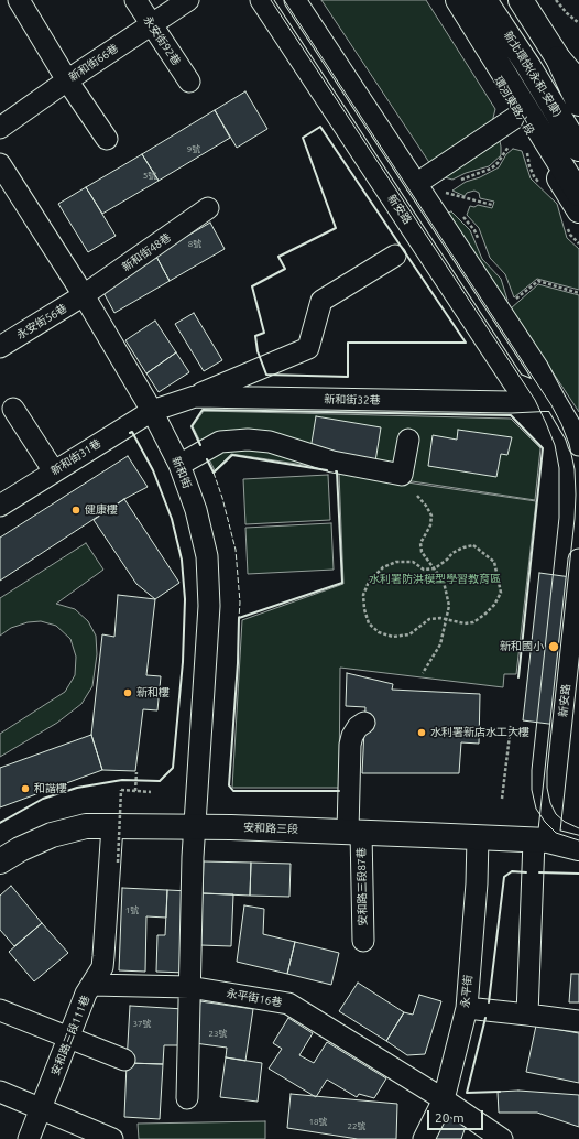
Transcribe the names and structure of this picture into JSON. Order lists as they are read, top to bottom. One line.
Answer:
{"streets":{"main road":["新北環快(永和-安康)","環河東路六段","安和路三段"],"street":["永安街92巷","新和街66巷","新安路","新和街48巷","永安街56巷","新和街32巷","新和街31巷","新和街","安和路三段87巷","永平街","永平街16巷","安和路三段111巷"]},"crossings":[["永安街92巷","新和街66巷"],["新安路","新和街32巷"],["新安路","安和路三段"],["新和街48巷","永安街56巷"],["新和街48巷","新和街"],["永安街56巷","新和街"],["新和街32巷","新和街31巷"],["新和街32巷","新和街"],["新和街31巷","新和街"],["新和街","安和路三段"],["新和街","永平街16巷"],["安和路三段","安和路三段87巷"],["安和路三段","永平街"],["安和路三段","安和路三段111巷"],["永平街","永平街16巷"],["永平街16巷","安和路三段111巷"]],"parks":["水利署防洪模型學習教育區"],"places":["健康樓","新和國小","新和樓","水利署新店水工大樓","和諧樓"],"house_numbers":["9號","5號","8號","1號","37號","23號","18號","22號"],"scale_bar":"20 m"}
